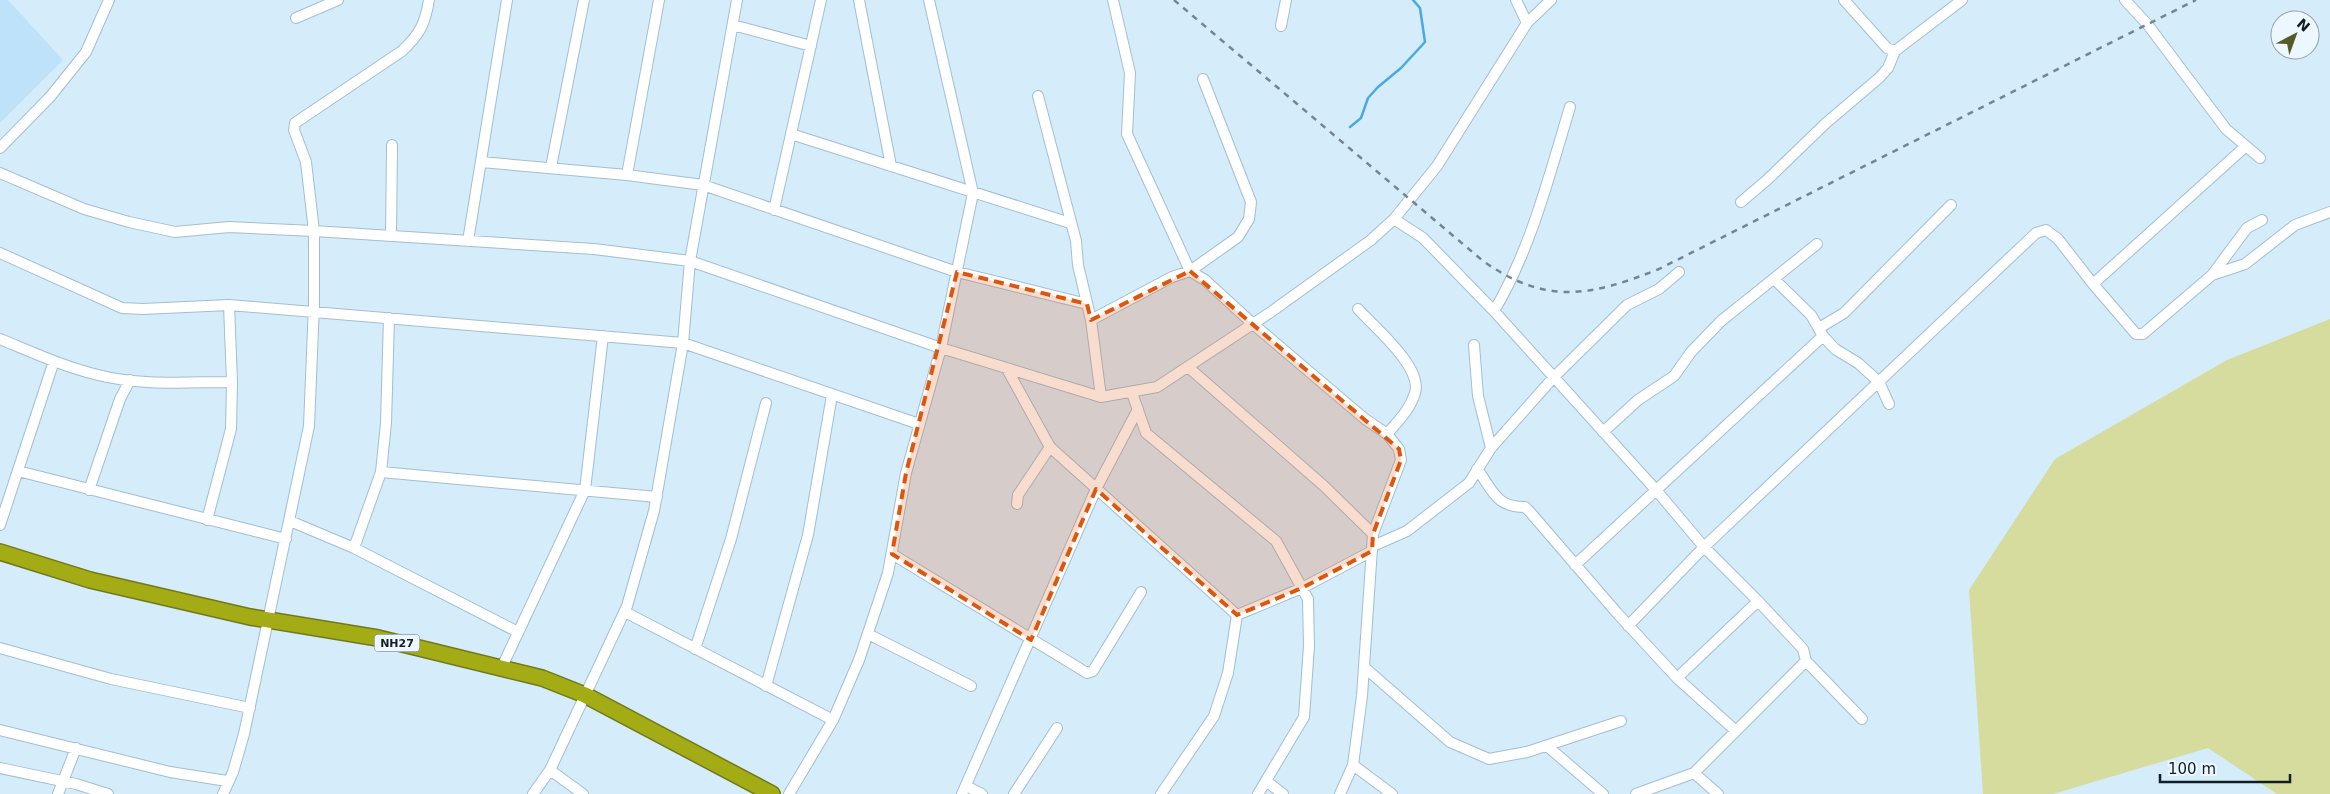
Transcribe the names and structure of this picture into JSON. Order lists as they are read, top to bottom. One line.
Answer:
{"streets":{"highway":["NH27"]},"scale_bar":"100 m","north":"top right"}
